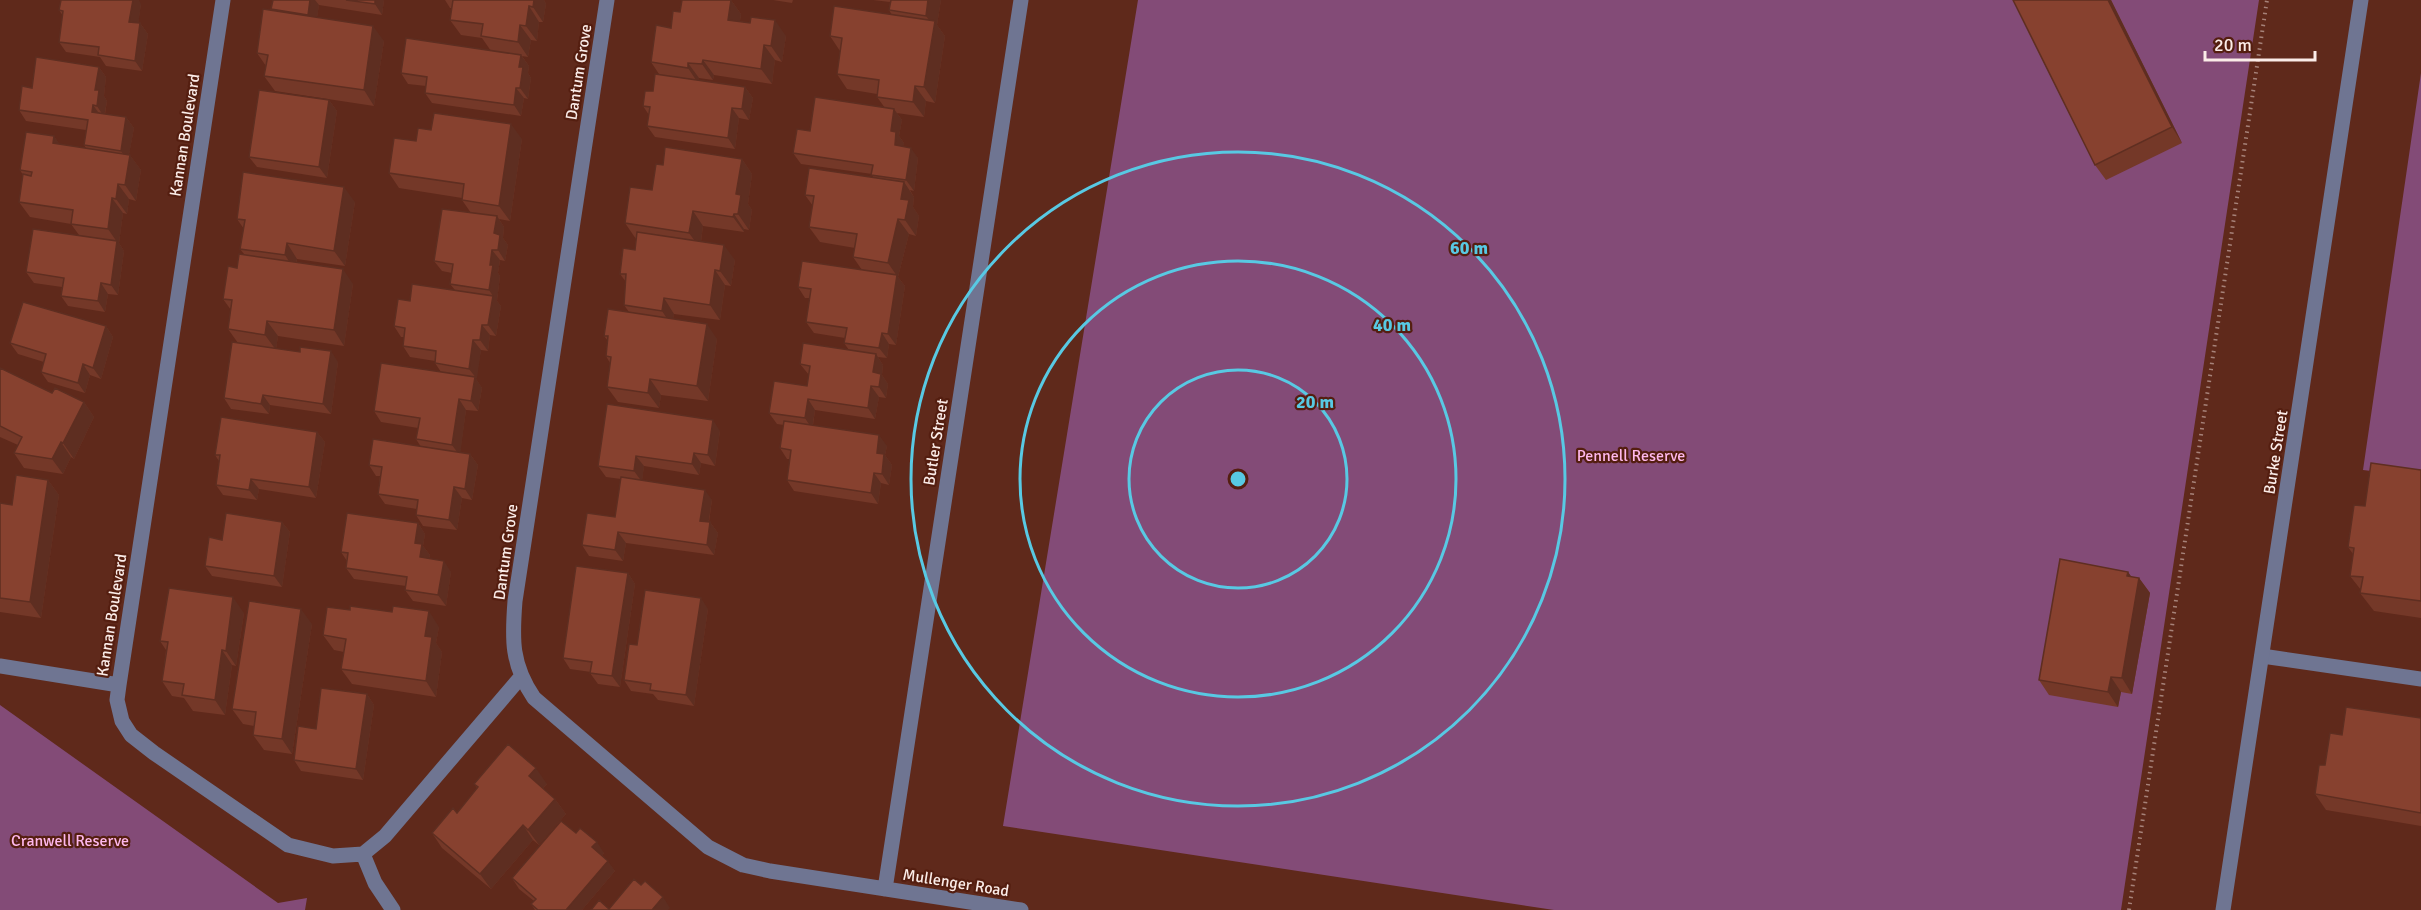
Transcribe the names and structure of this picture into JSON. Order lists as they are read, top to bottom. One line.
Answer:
{"streets":{"street":["Dantum Grove","Kannan Boulevard","Butler Street","Burke Street","Mullenger Road"]},"crossings":[["Dantum Grove","Butler Street"],["Dantum Grove","Mullenger Road"],["Butler Street","Mullenger Road"]],"parks":["Pennell Reserve","Cranwell Reserve"],"scale_bar":"20 m","rings":["60 m","40 m","20 m"]}
